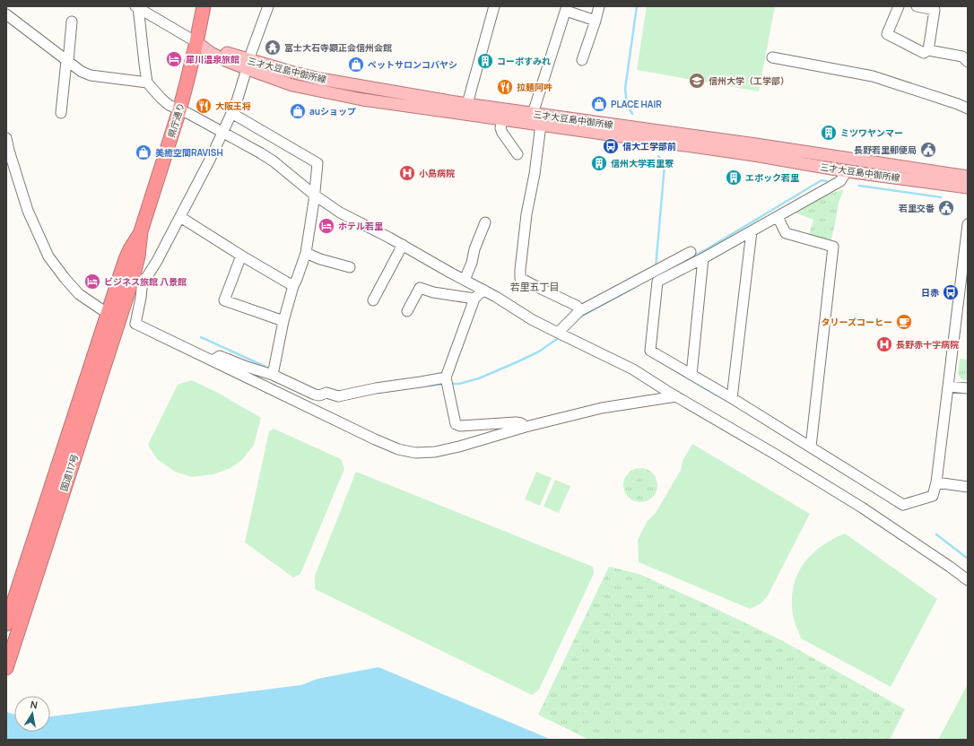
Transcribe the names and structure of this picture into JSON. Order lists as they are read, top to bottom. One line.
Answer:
{"streets":{"highway":["県庁通り","国道117号"],"main road":["三才大豆島中御所線"]},"crossings":[["三才大豆島中御所線","県庁通り"],["県庁通り","国道117号"]],"districts":["若里五丁目"],"places":{"temple":["冨士大石寺顕正会信州会館"],"hotel":["犀川温泉旅館","ホテル若里","ビジネス旅館 八景館"],"building":["コーポすみれ","ミツワヤンマー","信州大学若里寮","エポック若里"],"shop":["ペットサロンコバヤシ","PLACE HAIR","auショップ","美癒空間RAVISH"],"school or university":["信州大学（工学部）"],"restaurant":["拉麺阿吽","大阪王将"],"bus stop":["信大工学部前","日赤"],"public building":["長野若里郵便局","若里交番"],"hospital":["小島病院","長野赤十字病院"],"cafe":["タリーズコーヒー"]},"north":"top"}
